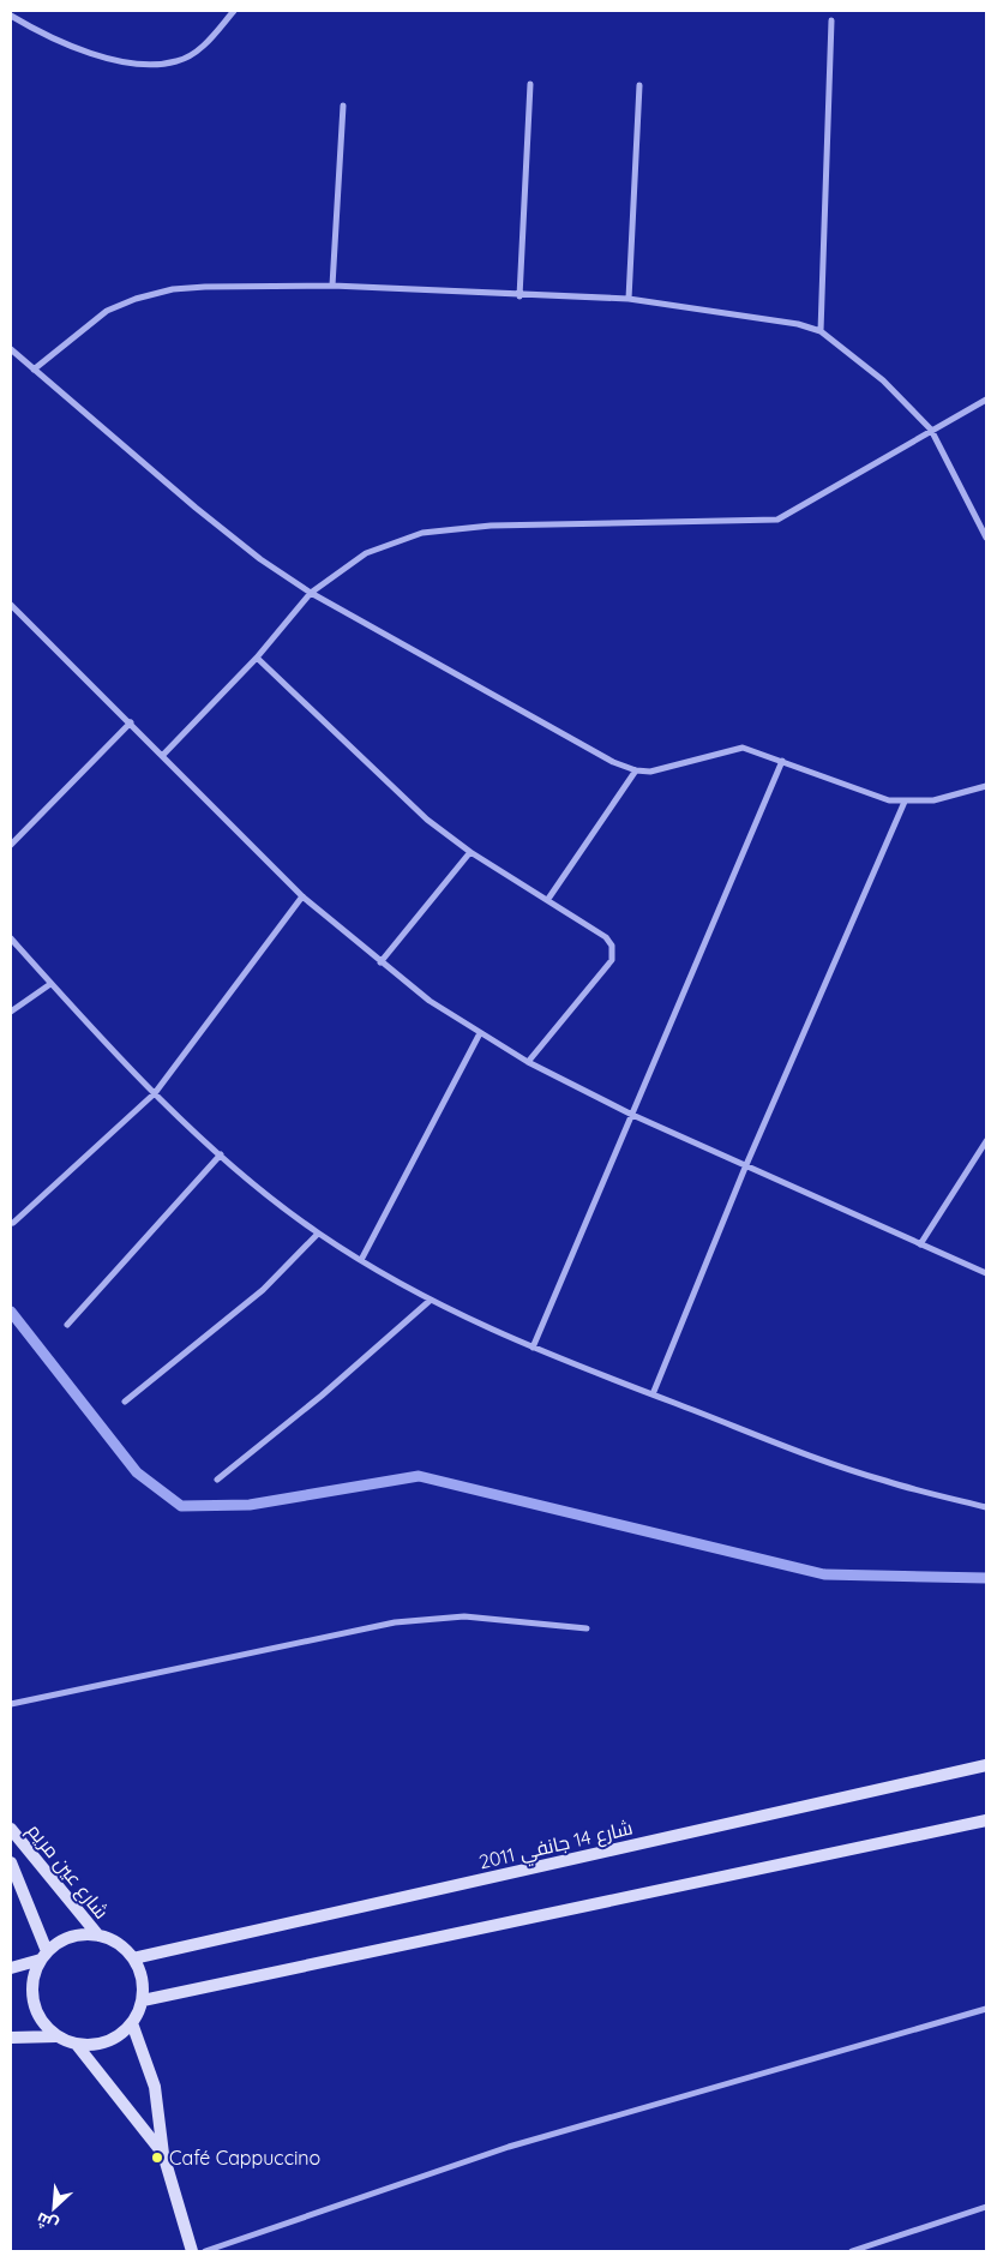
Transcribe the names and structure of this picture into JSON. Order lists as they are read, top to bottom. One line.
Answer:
{"streets":{"main road":["شارع 14 جانفي 2011","شارع عين مريم"]},"crossings":[["شارع 14 جانفي 2011","شارع عين مريم"]],"places":["Café Cappuccino"],"north":"bottom left"}
